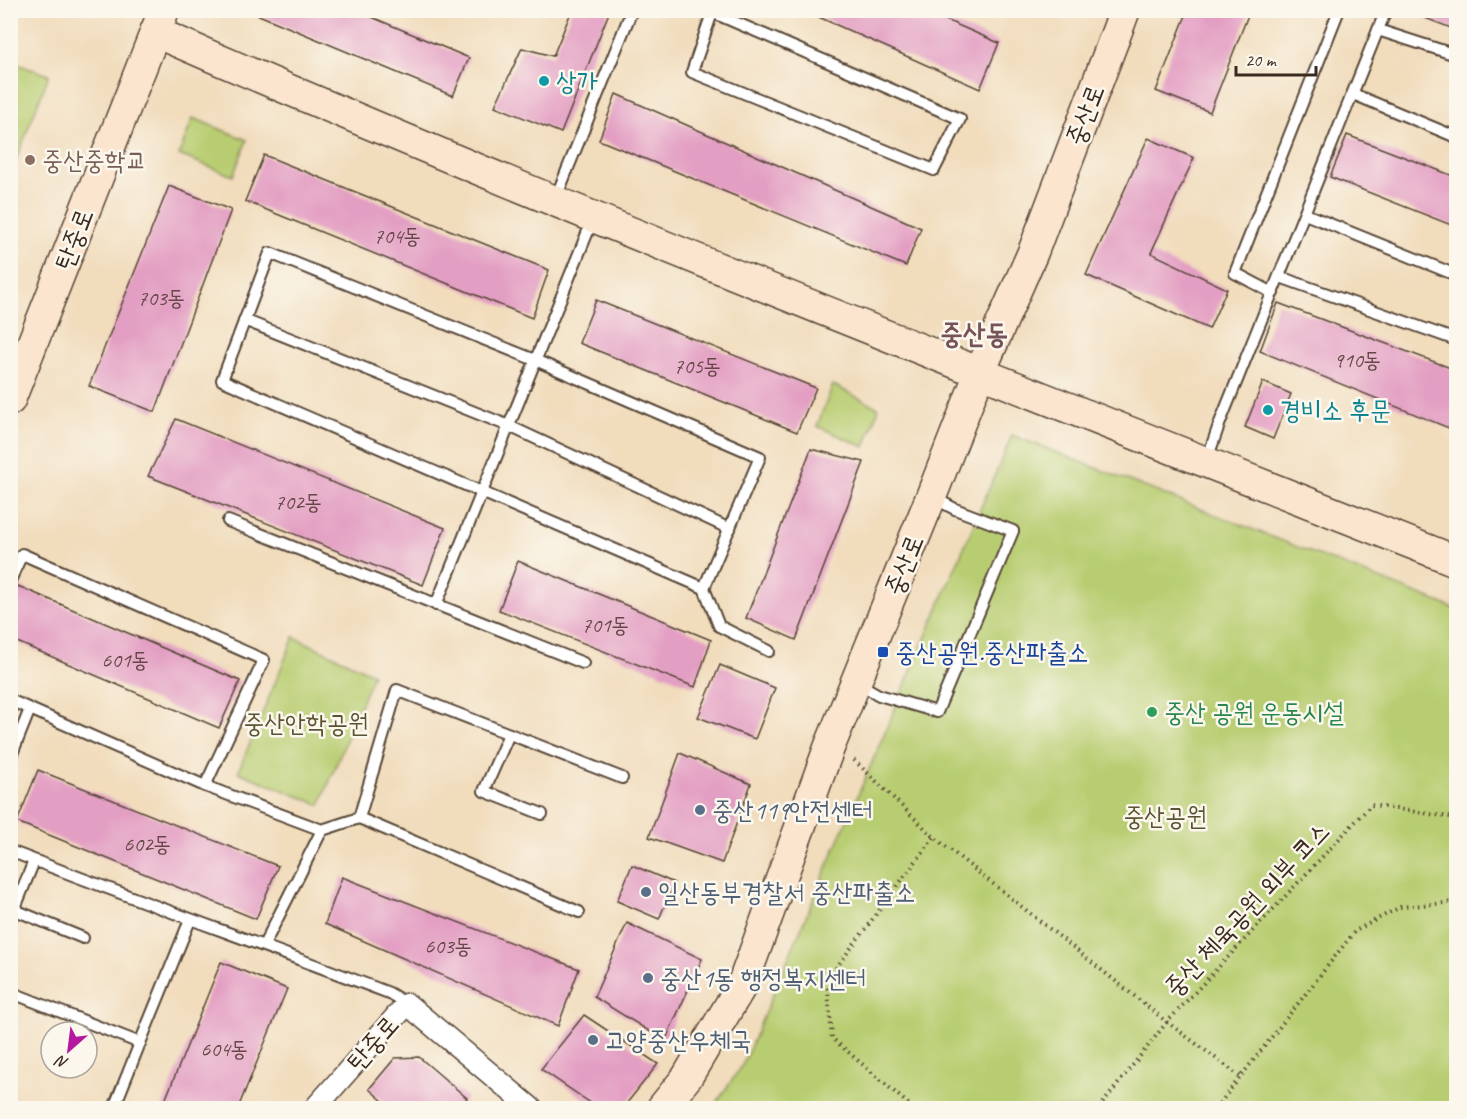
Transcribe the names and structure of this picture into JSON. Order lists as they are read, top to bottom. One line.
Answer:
{"streets":{"main road":["중산로","탄중로"],"path":["중산 체육공원 외부 코스"]},"districts":["중산동"],"parks":["중산안학공원","중산공원"],"places":{"other":["상가","중산중학교","경비소 후문","중산 공원 운동시설","중산119안전센터","일산동부경찰서 중산파출소","중산1동 행정복지센터","고양중산우체국"],"transit":["중산공원.중산파출소"]},"house_numbers":["704동","703동","910동","705동","702동","701동","601동","602동","603동","604동"],"scale_bar":"20 m","north":"bottom left"}
